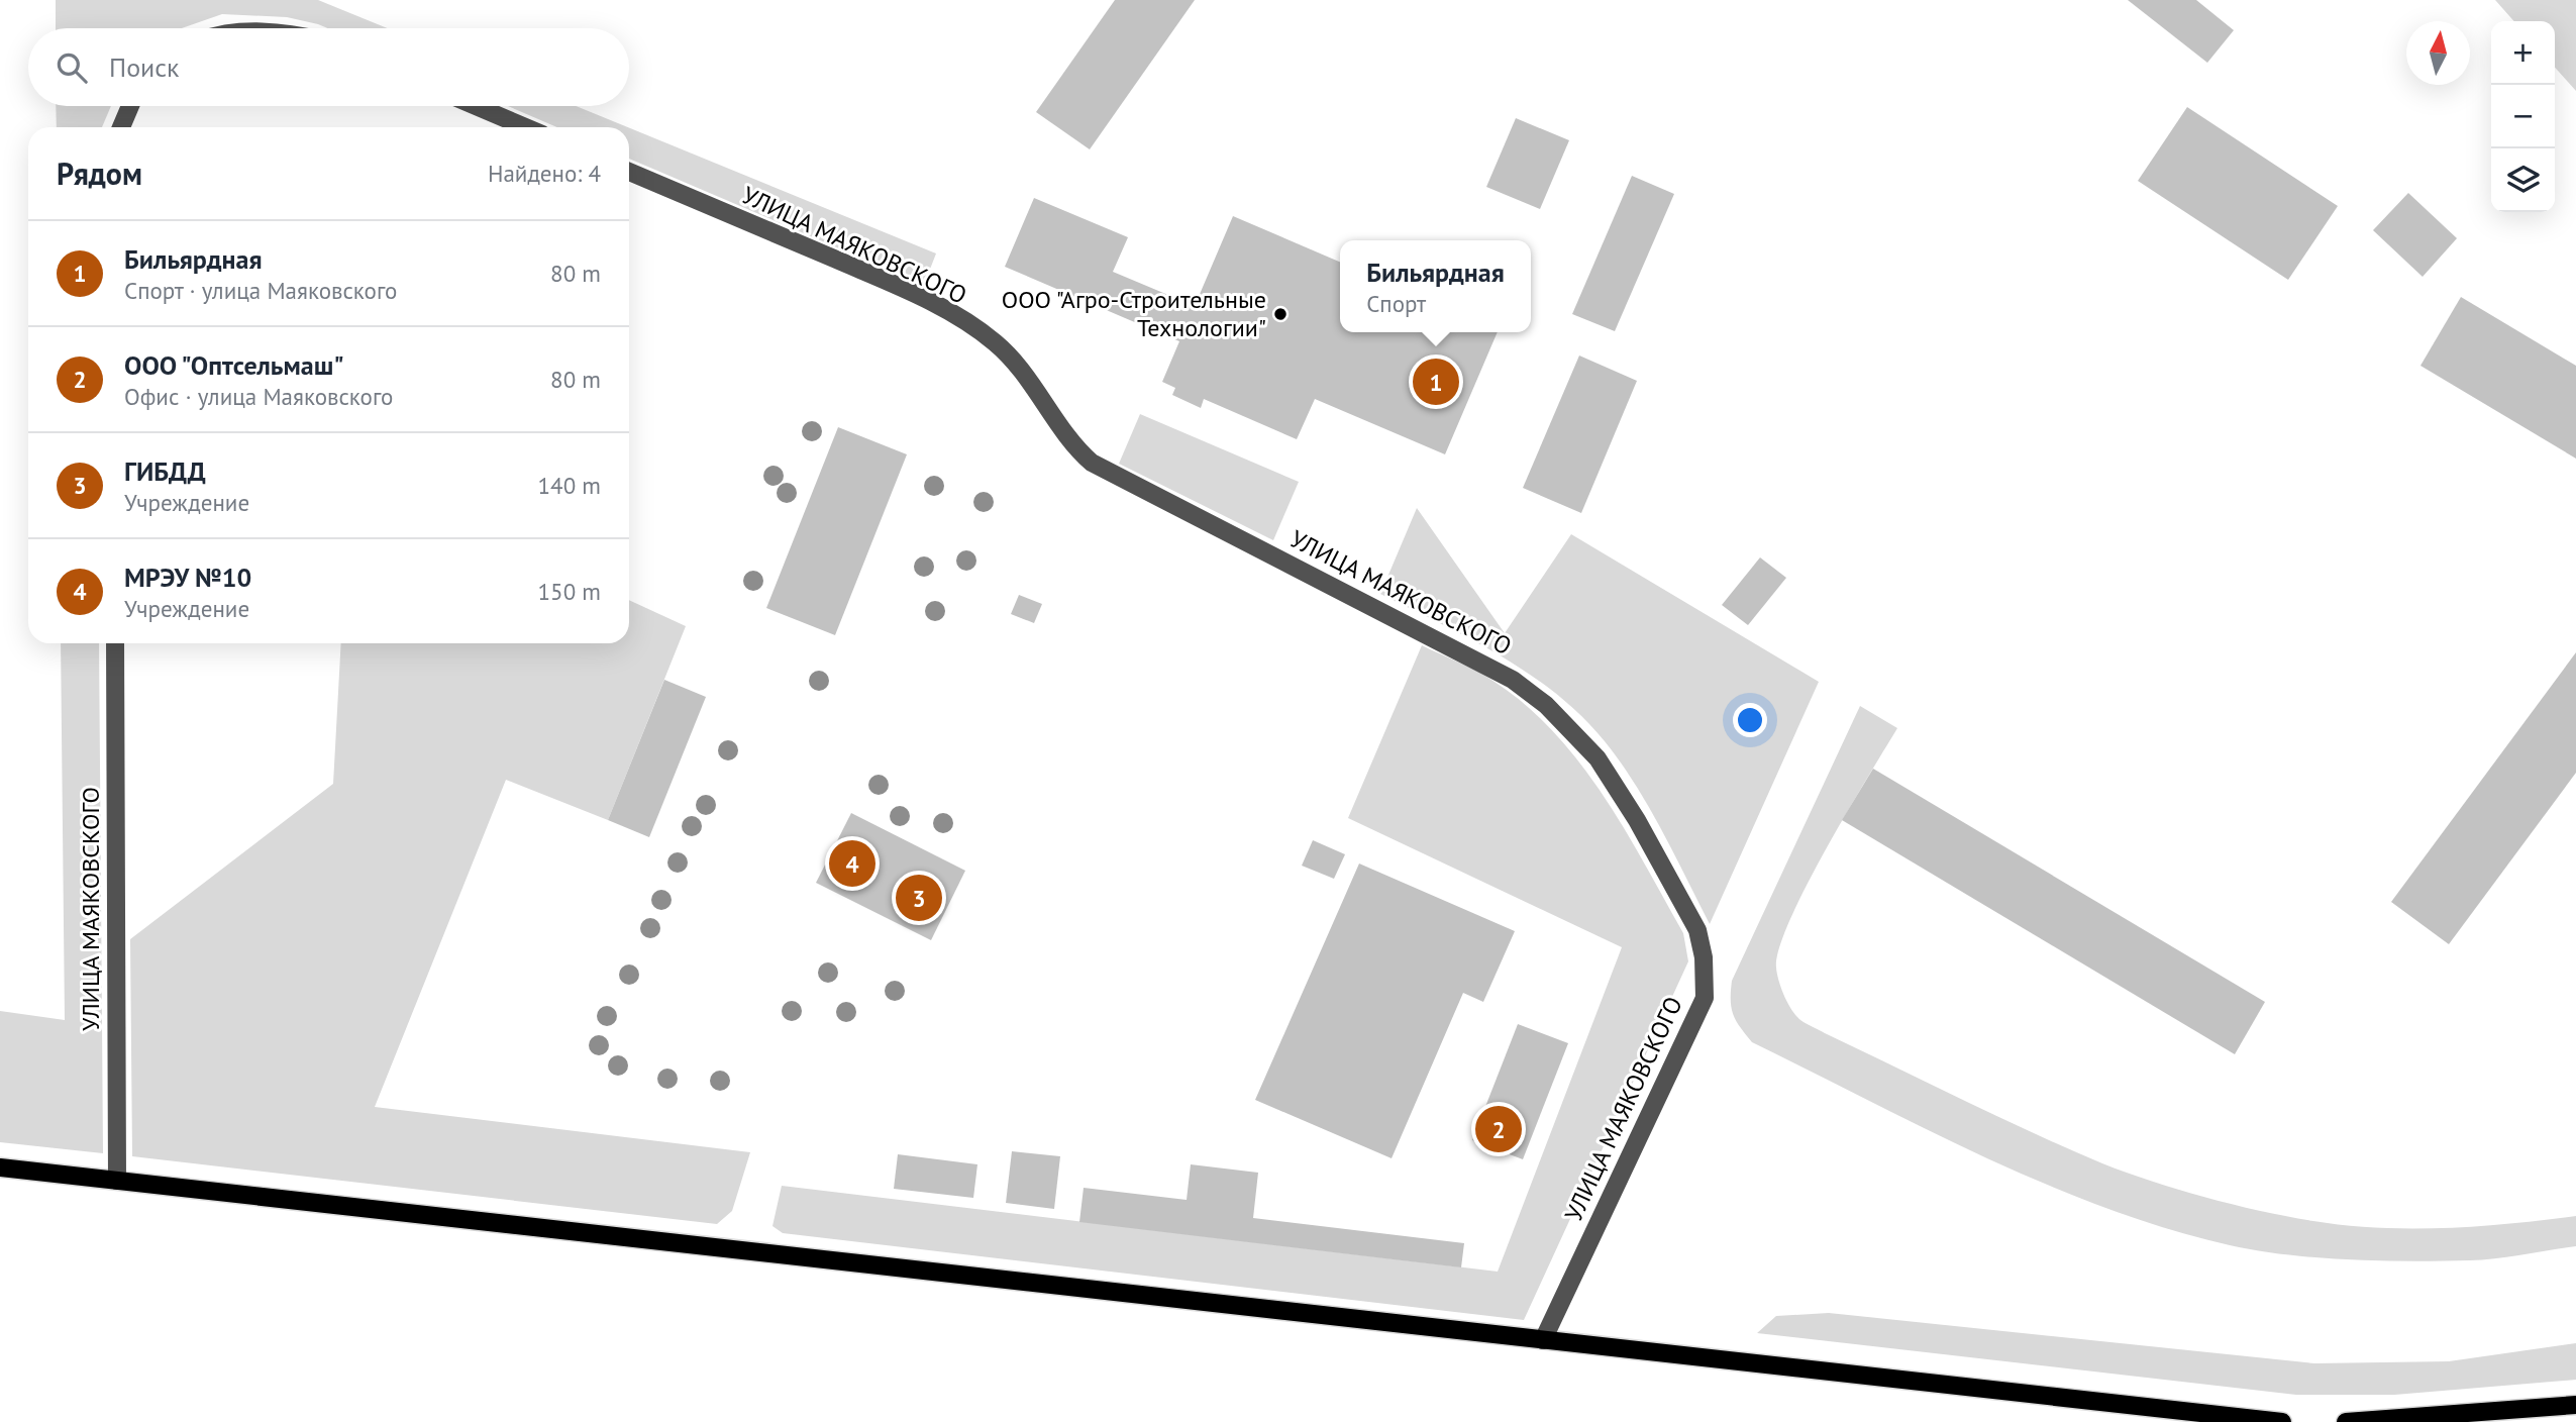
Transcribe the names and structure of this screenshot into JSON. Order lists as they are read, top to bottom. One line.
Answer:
{"streets":{"street":["УЛИЦА МАЯКОВСКОГО"]},"places":["ООО \"Агро-Строительные Технологии\""],"north":"top","page":{"map_buttons":["+","−"],"search":"Поиск","heading":["Рядом","Найдено: 4"],"list":[{"mark":"1","name":"Бильярдная","note":"Спорт · улица Маяковского","value":"80 m"},{"mark":"2","name":"ООО \"Оптсельмаш\"","note":"Офис · улица Маяковского","value":"80 m"},{"mark":"3","name":"ГИБДД","note":"Учреждение","value":"140 m"},{"mark":"4","name":"МРЭУ №10","note":"Учреждение","value":"150 m"}],"popup":["Бильярдная","Спорт"],"pins":["1","4","3","2"]}}
